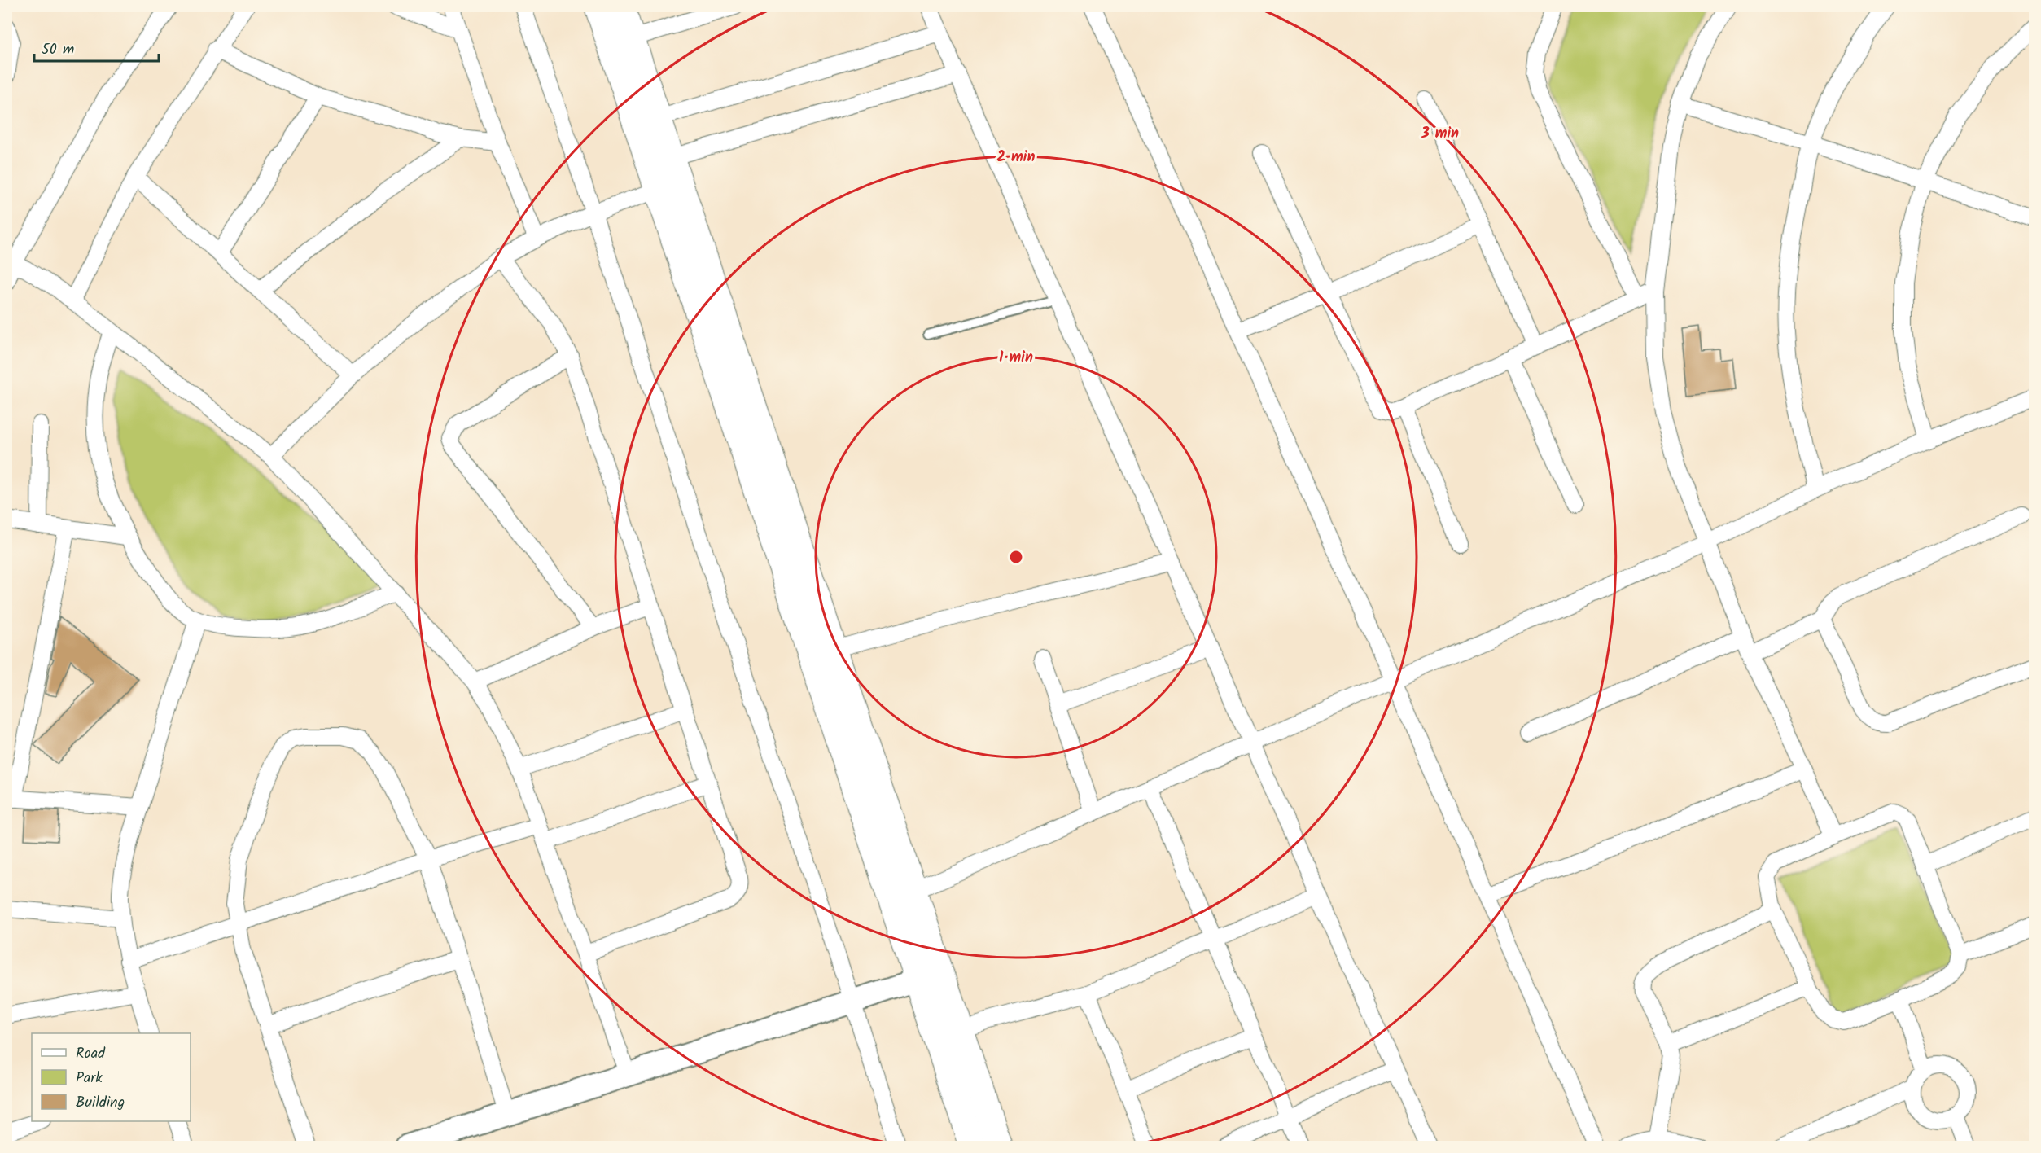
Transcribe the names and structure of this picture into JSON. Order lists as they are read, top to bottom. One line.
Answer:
{"legend":["Road","Park","Building"],"scale_bar":"50 m","rings":["3 min","2 min","1 min"]}
